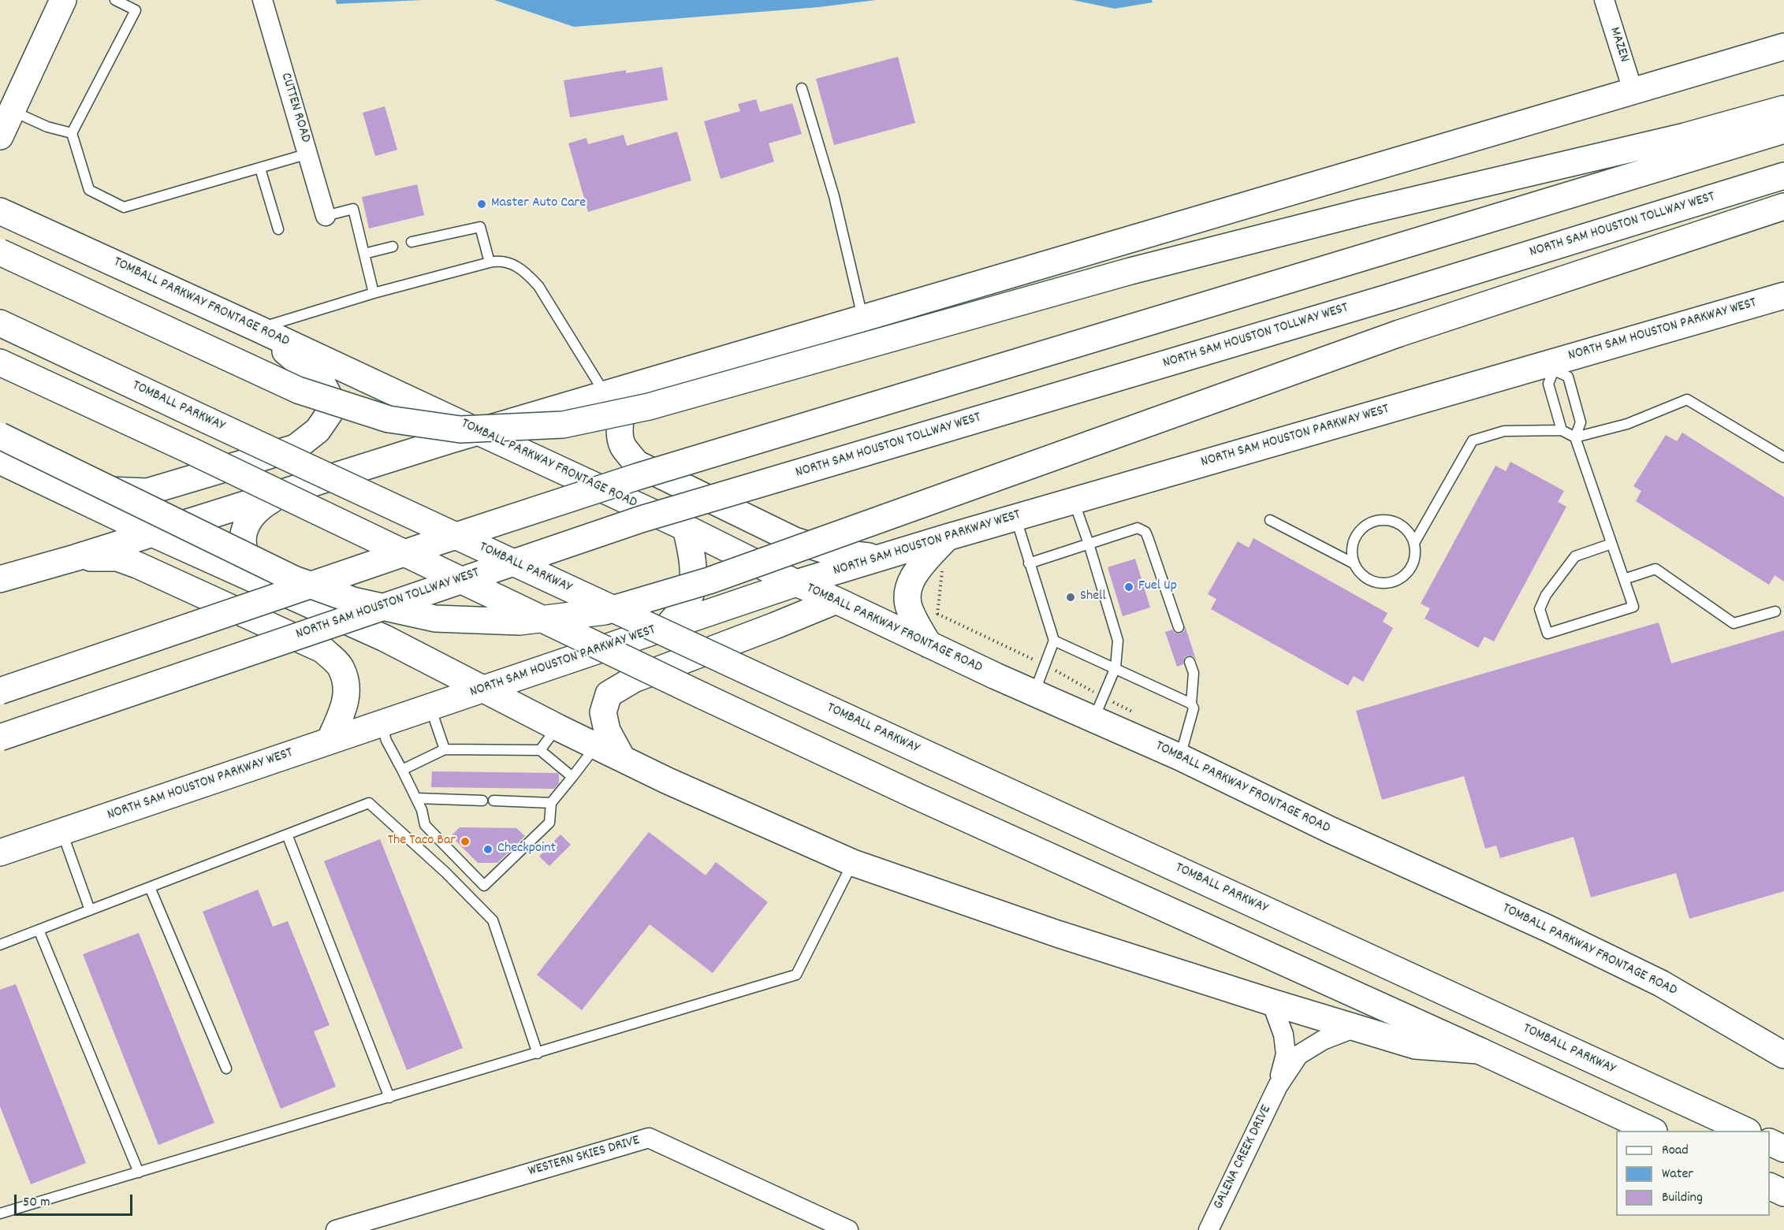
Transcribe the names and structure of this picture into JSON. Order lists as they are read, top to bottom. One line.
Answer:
{"streets":{"main road":["NORTH SAM HOUSTON TOLLWAY WEST","TOMBALL PARKWAY FRONTAGE ROAD","NORTH SAM HOUSTON PARKWAY WEST","TOMBALL PARKWAY"],"street":["MAZEN","CUTTEN ROAD","WESTERN SKIES DRIVE","GALENA CREEK DRIVE"]},"crossings":[["TOMBALL PARKWAY FRONTAGE ROAD","NORTH SAM HOUSTON PARKWAY WEST"]],"places":["Master Auto Care","Fuel Up","Shell","The Taco Bar","Checkpoint"],"legend":["Road","Water","Building"],"scale_bar":"50 m"}
